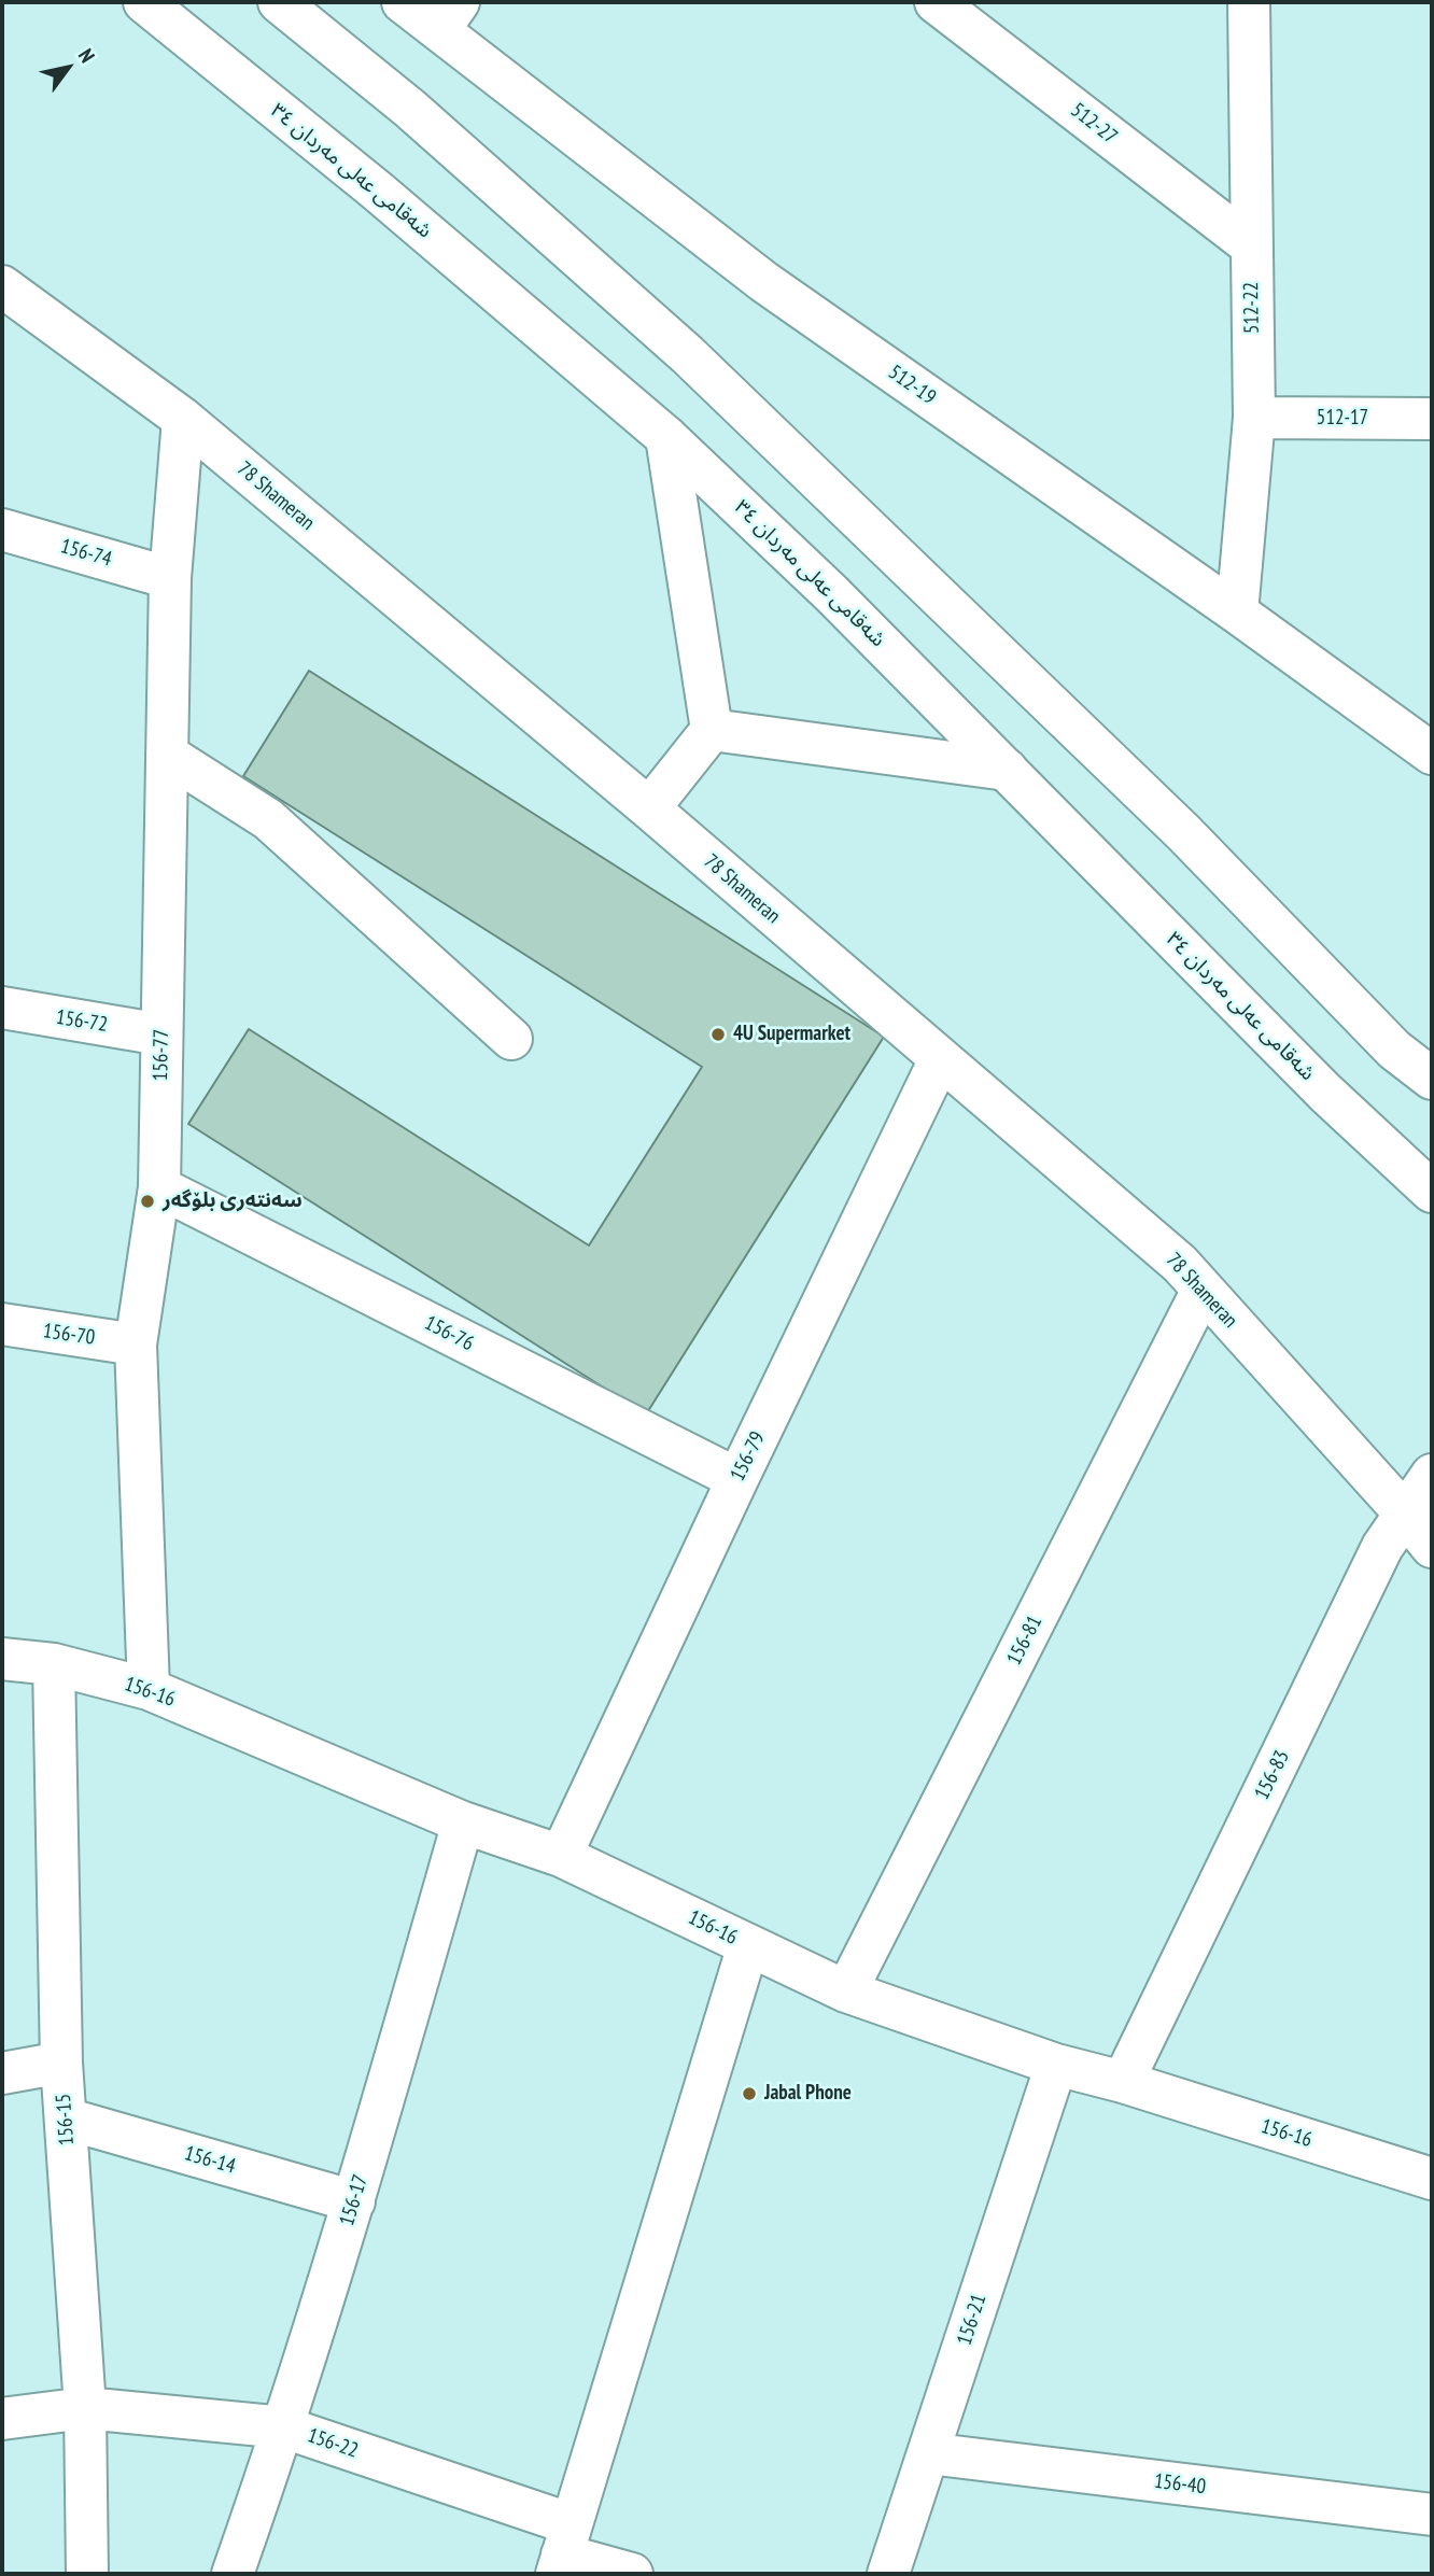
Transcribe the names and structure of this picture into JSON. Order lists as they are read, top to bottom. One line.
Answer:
{"streets":{"street":["512-27","شەقامی عەلی مەردان ٣٤","512-22","512-19","512-17","78 Shameran","156-74","156-72","156-77","156-76","156-70","156-79","156-81","156-16","156-83","156-15","156-14","156-17","156-21","156-22","156-40"]},"crossings":[["512-27","512-22"],["512-22","512-19"],["512-22","512-17"],["78 Shameran","156-77"],["78 Shameran","156-79"],["78 Shameran","156-81"],["78 Shameran","156-83"],["156-74","156-77"],["156-72","156-77"],["156-77","156-76"],["156-77","156-70"],["156-77","156-16"],["156-76","156-79"],["156-79","156-16"],["156-81","156-16"],["156-16","156-83"],["156-16","156-15"],["156-16","156-17"],["156-16","156-21"],["156-15","156-14"],["156-15","156-22"],["156-14","156-17"],["156-17","156-22"],["156-21","156-40"]],"places":["4U Supermarket","سەنتەری بلۆگەر","Jabal Phone"],"north":"top right"}
